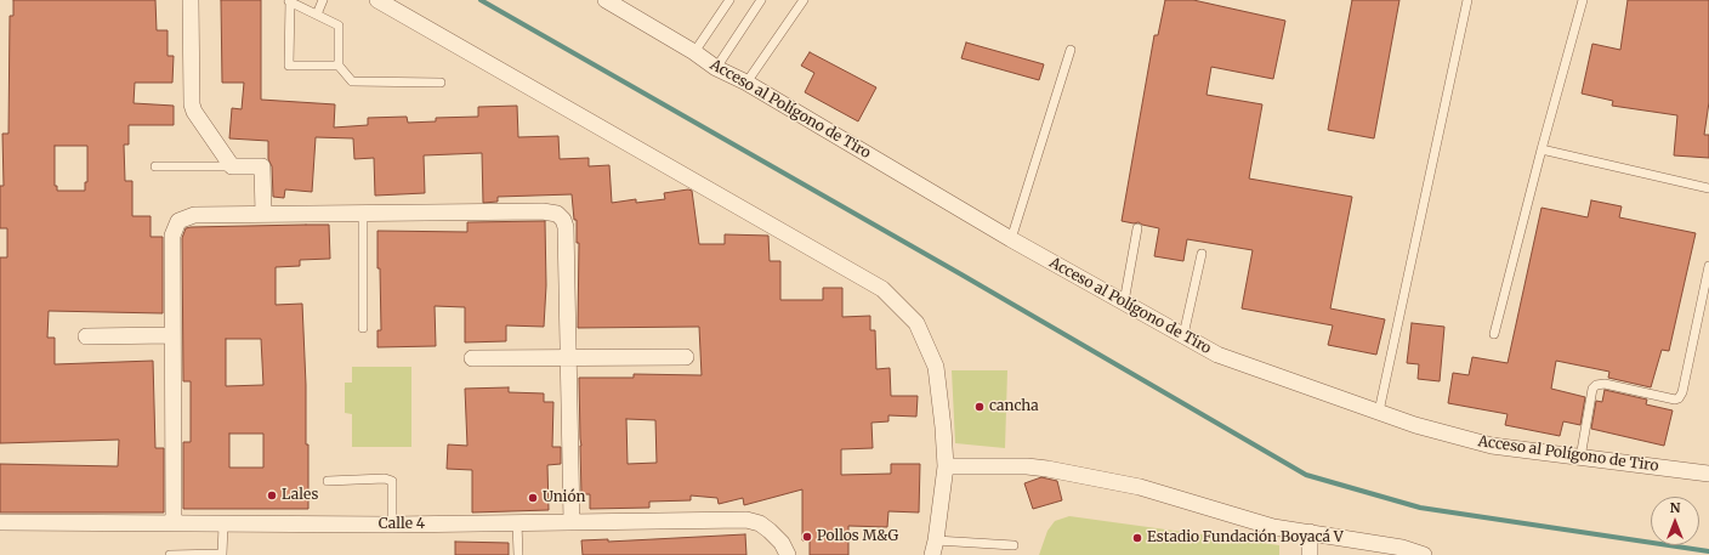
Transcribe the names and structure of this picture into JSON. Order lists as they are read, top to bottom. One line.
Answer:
{"streets":{"street":["Acceso al Polígono de Tiro","Calle 4"]},"places":["cancha","Lales","Unión","Pollos M&G","Estadio Fundación Boyacá V"],"north":"top"}
